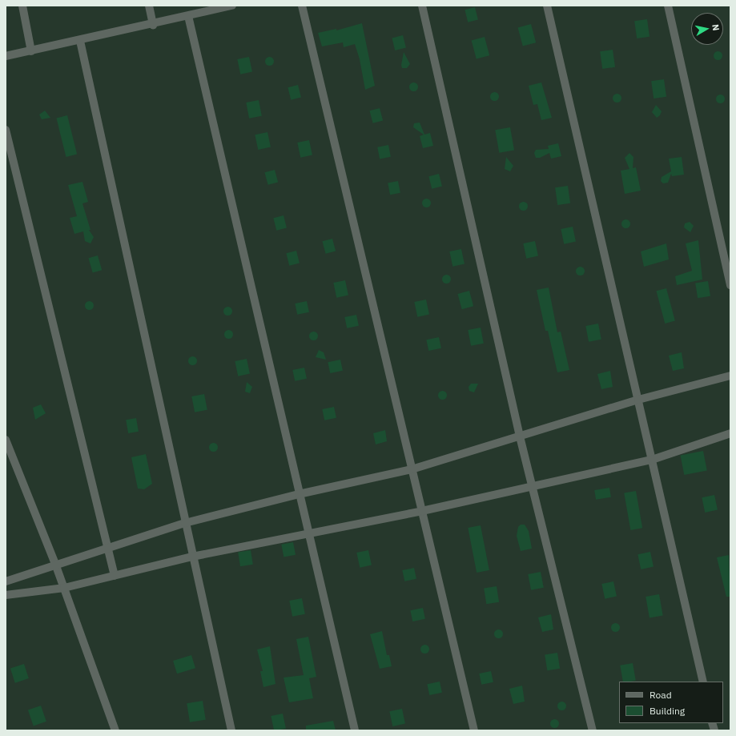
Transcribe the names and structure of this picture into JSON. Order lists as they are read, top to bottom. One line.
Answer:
{"legend":["Road","Building"],"north":"right"}
